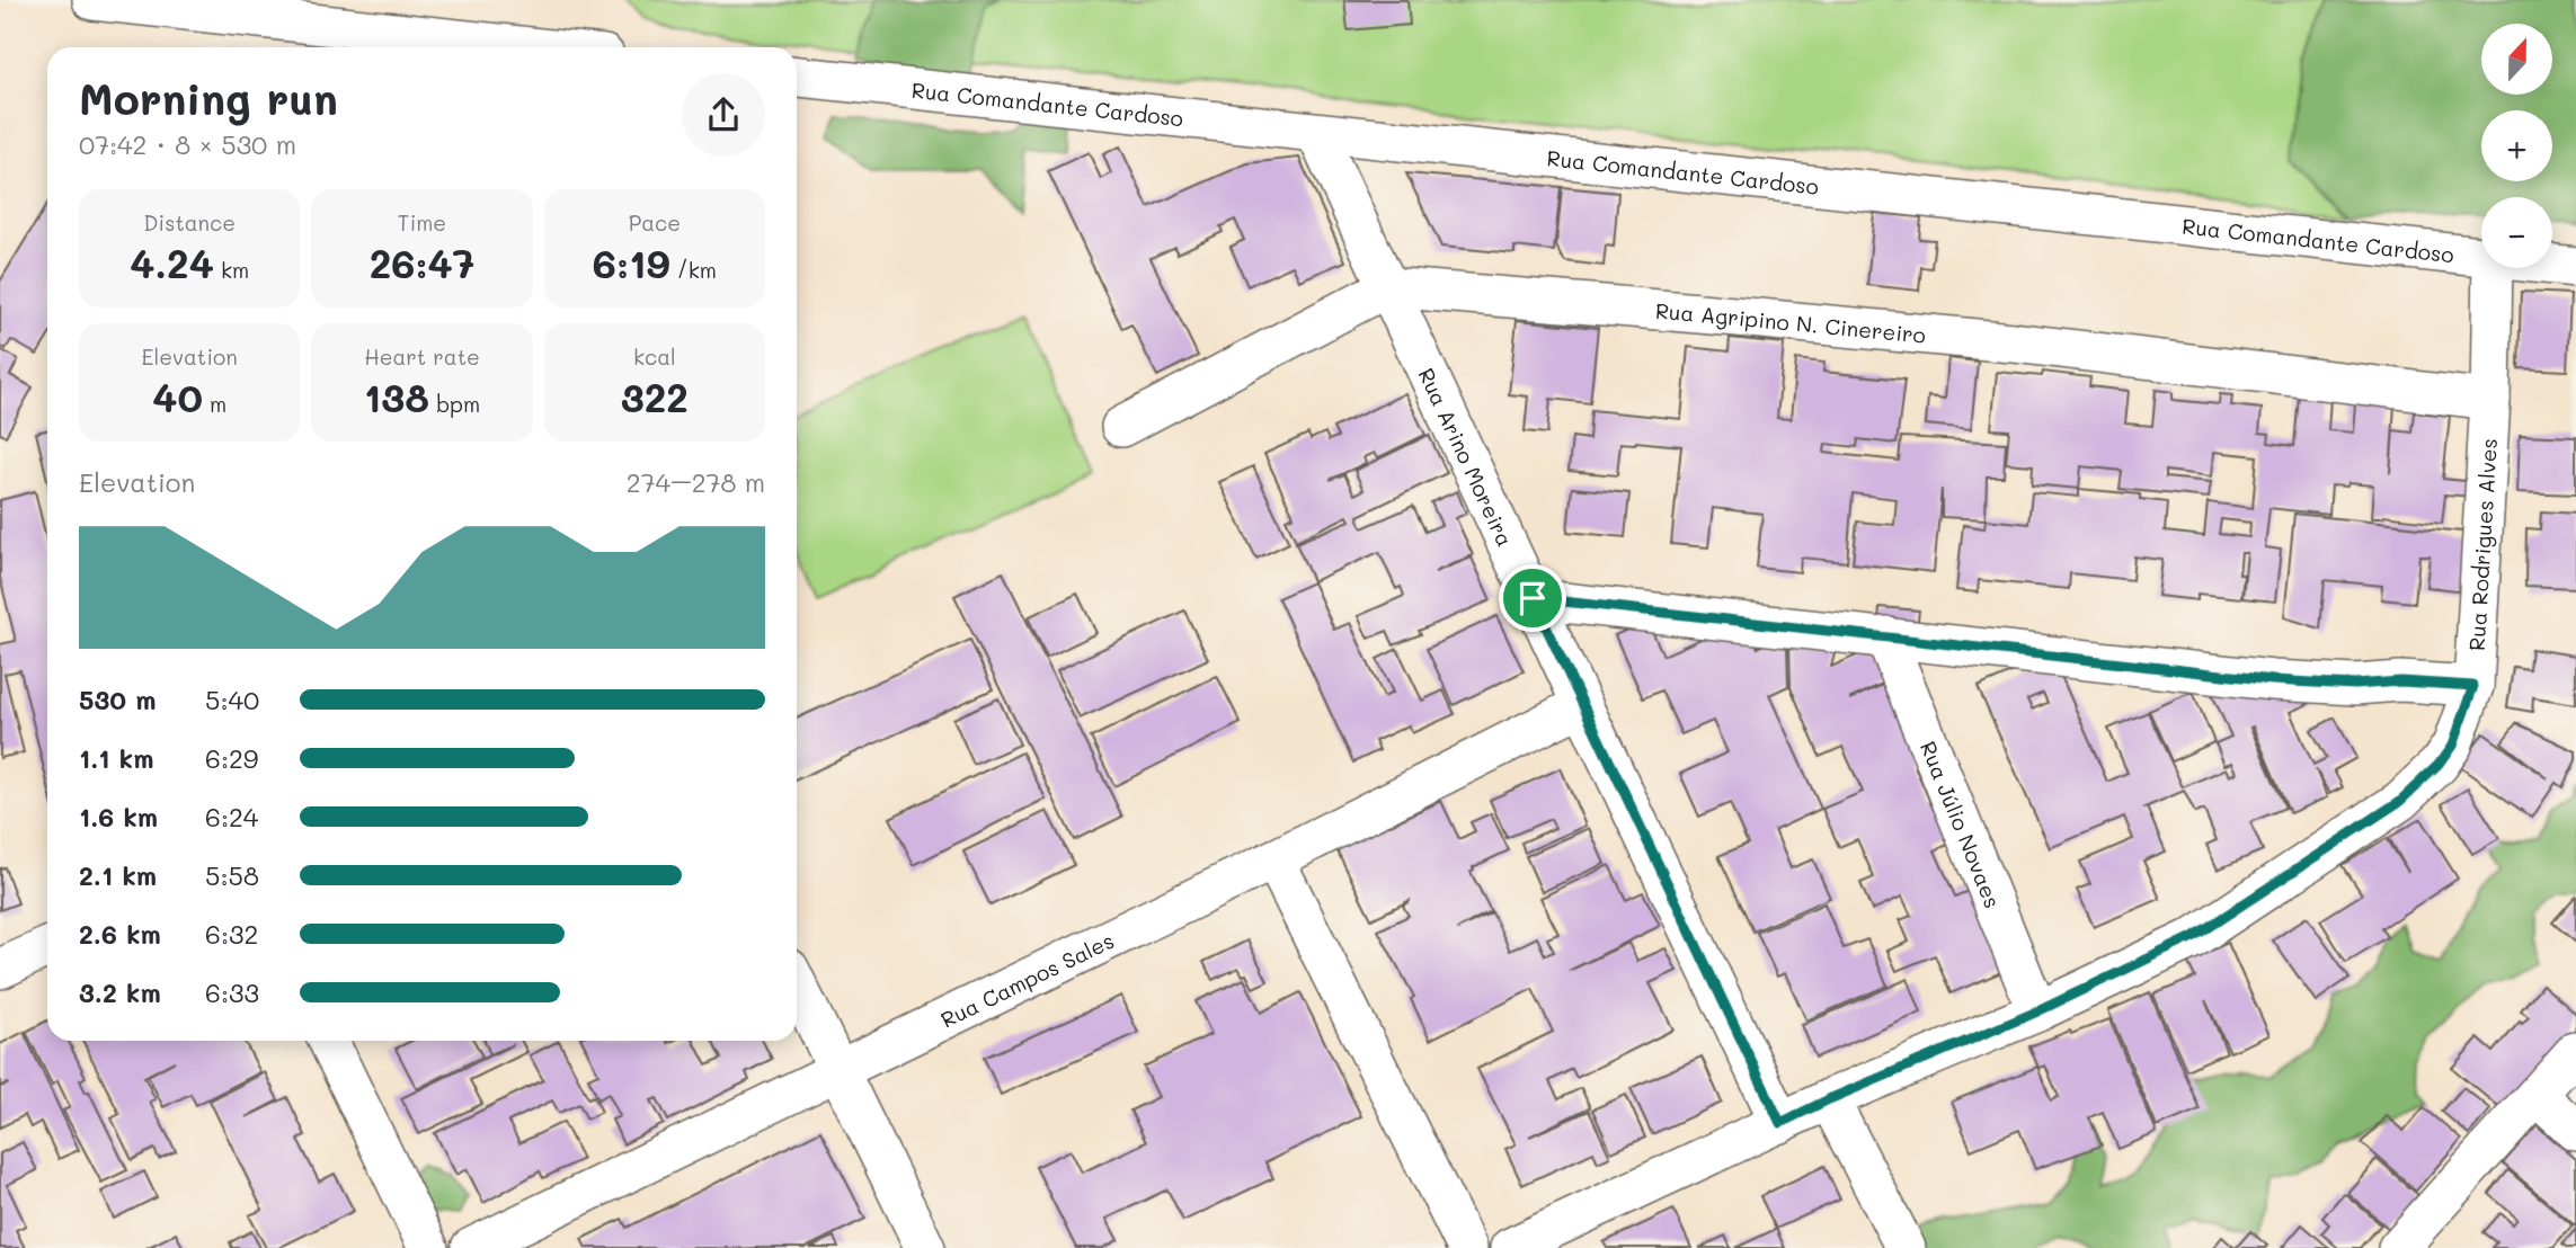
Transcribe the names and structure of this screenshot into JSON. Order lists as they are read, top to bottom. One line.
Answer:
{"streets":{"street":["Rua Comandante Cardoso","Rua Agripino N. Cinereiro","Rua Arino Moreira","Rua Rodrigues Alves","Rua Júlio Novaes","Rua Campos Sales"]},"crossings":[["Rua Comandante Cardoso","Rua Arino Moreira"],["Rua Agripino N. Cinereiro","Rua Arino Moreira"],["Rua Agripino N. Cinereiro","Rua Rodrigues Alves"],["Rua Arino Moreira","Rua Rodrigues Alves"],["Rua Arino Moreira","Rua Campos Sales"],["Rua Rodrigues Alves","Rua Júlio Novaes"]],"north":"top","page":{"map_buttons":["+","−"],"heading":["Morning run","07:42 · 8 × 530 m"],"stats":[["Distance","4.24 km"],["Time","26:47"],["Pace","6:19 /km"],["Elevation","40 m"],["Heart rate","138 bpm"],["kcal","322"]],"chart":["Elevation","274–278 m"],"list":[{"name":"530 m","note":"5:40"},{"name":"1.1 km","note":"6:29"},{"name":"1.6 km","note":"6:24"},{"name":"2.1 km","note":"5:58"},{"name":"2.6 km","note":"6:32"},{"name":"3.2 km","note":"6:33"}]}}
